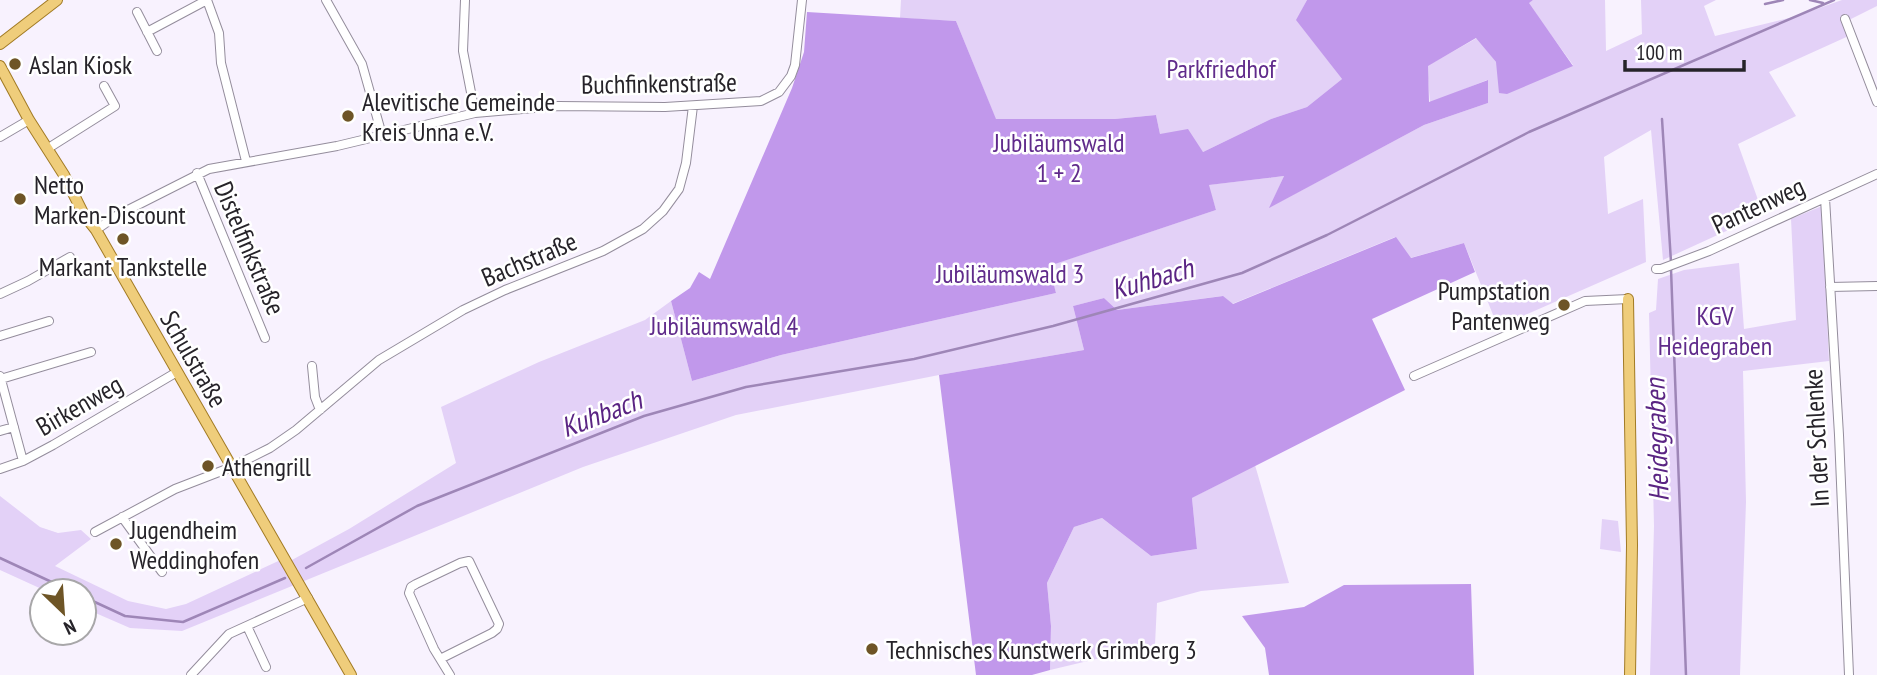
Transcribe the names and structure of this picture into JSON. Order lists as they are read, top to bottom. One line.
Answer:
{"streets":{"main road":["Schulstraße"],"street":["Buchfinkenstraße","Pantenweg","Distelfinkstraße","Bachstraße","Birkenweg","In der Schlenke"]},"crossings":[["Buchfinkenstraße","Distelfinkstraße"],["Buchfinkenstraße","Bachstraße"],["Buchfinkenstraße","Schulstraße"],["Pantenweg","In der Schlenke"],["Bachstraße","Schulstraße"],["Schulstraße","Birkenweg"]],"water":["Kuhbach","Heidegraben"],"parks":["Parkfriedhof","Jubiläumswald 1 + 2","Jubiläumswald 3","KGV Heidegraben","Jubiläumswald 4"],"places":["Aslan Kiosk","Alevitische Gemeinde Kreis Unna e.V.","Netto Marken-Discount","Markant Tankstelle","Pumpstation Pantenweg","Athengrill","Jugendheim Weddinghofen","Technisches Kunstwerk Grimberg 3"],"scale_bar":"100 m","north":"bottom right"}
